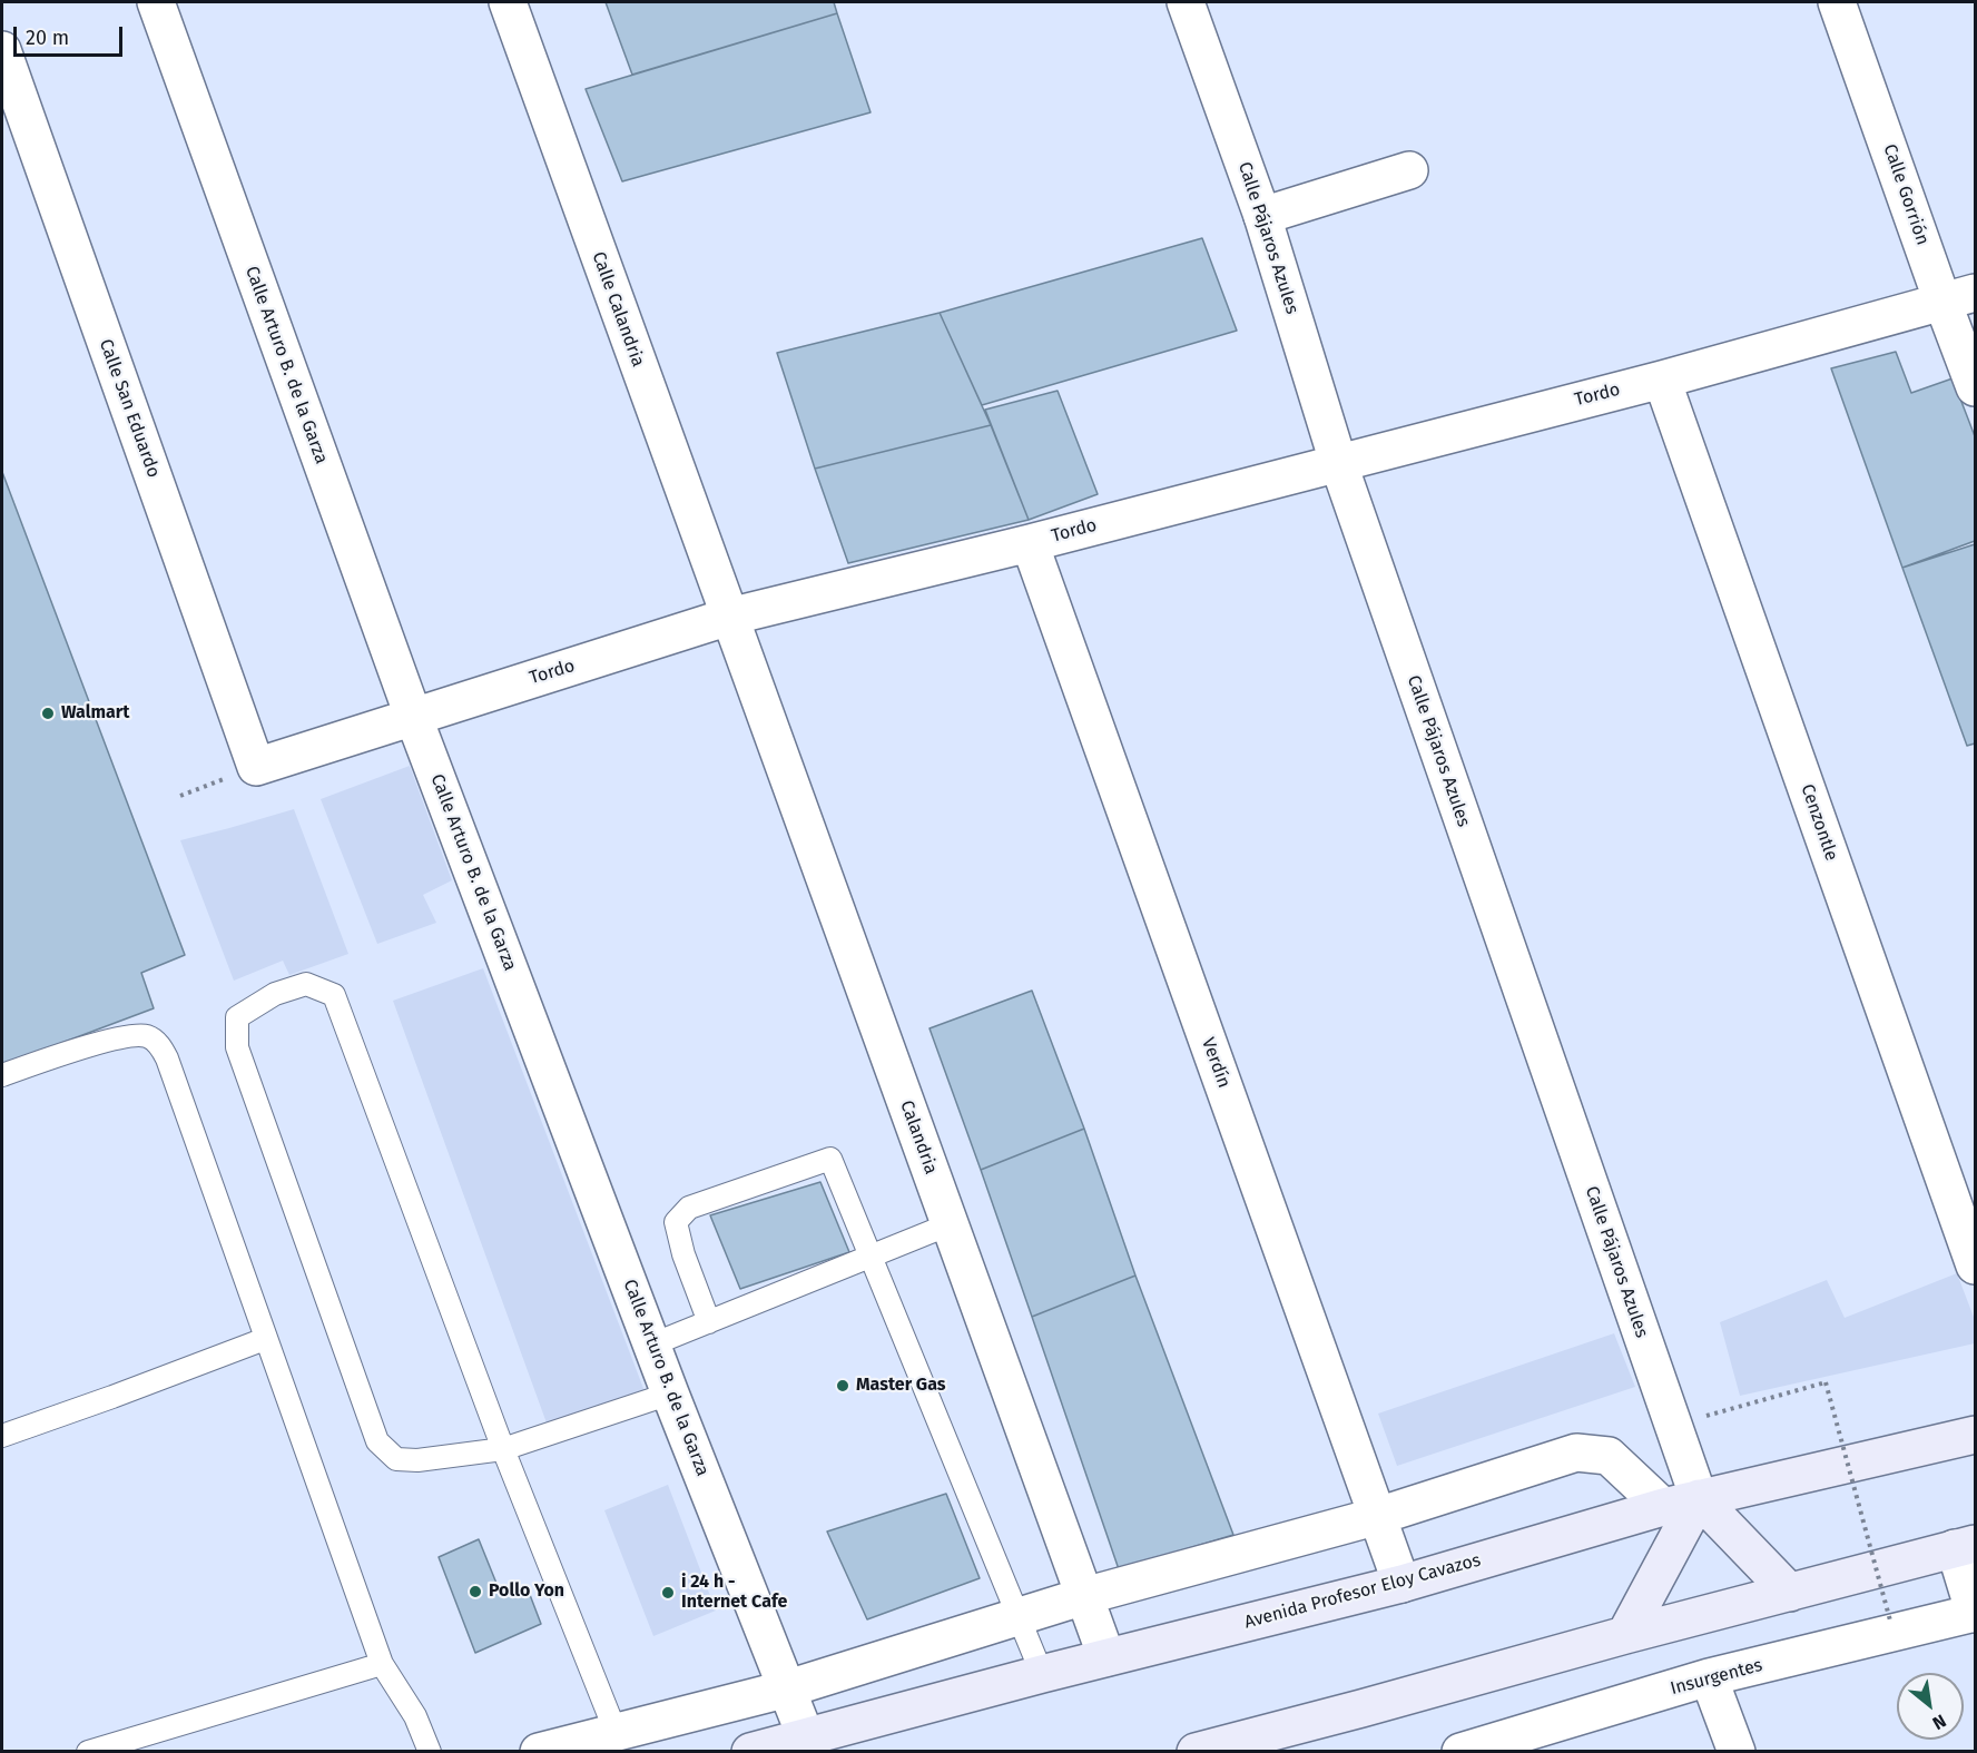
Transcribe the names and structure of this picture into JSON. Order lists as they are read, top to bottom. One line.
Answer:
{"streets":{"main road":["Avenida Profesor Eloy Cavazos"],"street":["Calle Gorrión","Calle Pájaros Azules","Calle Calandria","Calle Arturo B. de la Garza","Tordo","Calle San Eduardo","Cenzontle","Verdín","Calandria","Insurgentes"]},"crossings":[["Calle Gorrión","Tordo"],["Calle Pájaros Azules","Tordo"],["Calle Pájaros Azules","Avenida Profesor Eloy Cavazos"],["Calle Calandria","Tordo"],["Calle Calandria","Calandria"],["Calle Arturo B. de la Garza","Tordo"],["Calle Arturo B. de la Garza","Avenida Profesor Eloy Cavazos"],["Tordo","Calle San Eduardo"],["Tordo","Cenzontle"],["Tordo","Verdín"],["Tordo","Calandria"],["Verdín","Avenida Profesor Eloy Cavazos"],["Calandria","Avenida Profesor Eloy Cavazos"]],"places":["Walmart","Master Gas","Pollo Yon","i 24 h - Internet Cafe"],"scale_bar":"20 m","north":"bottom right"}
